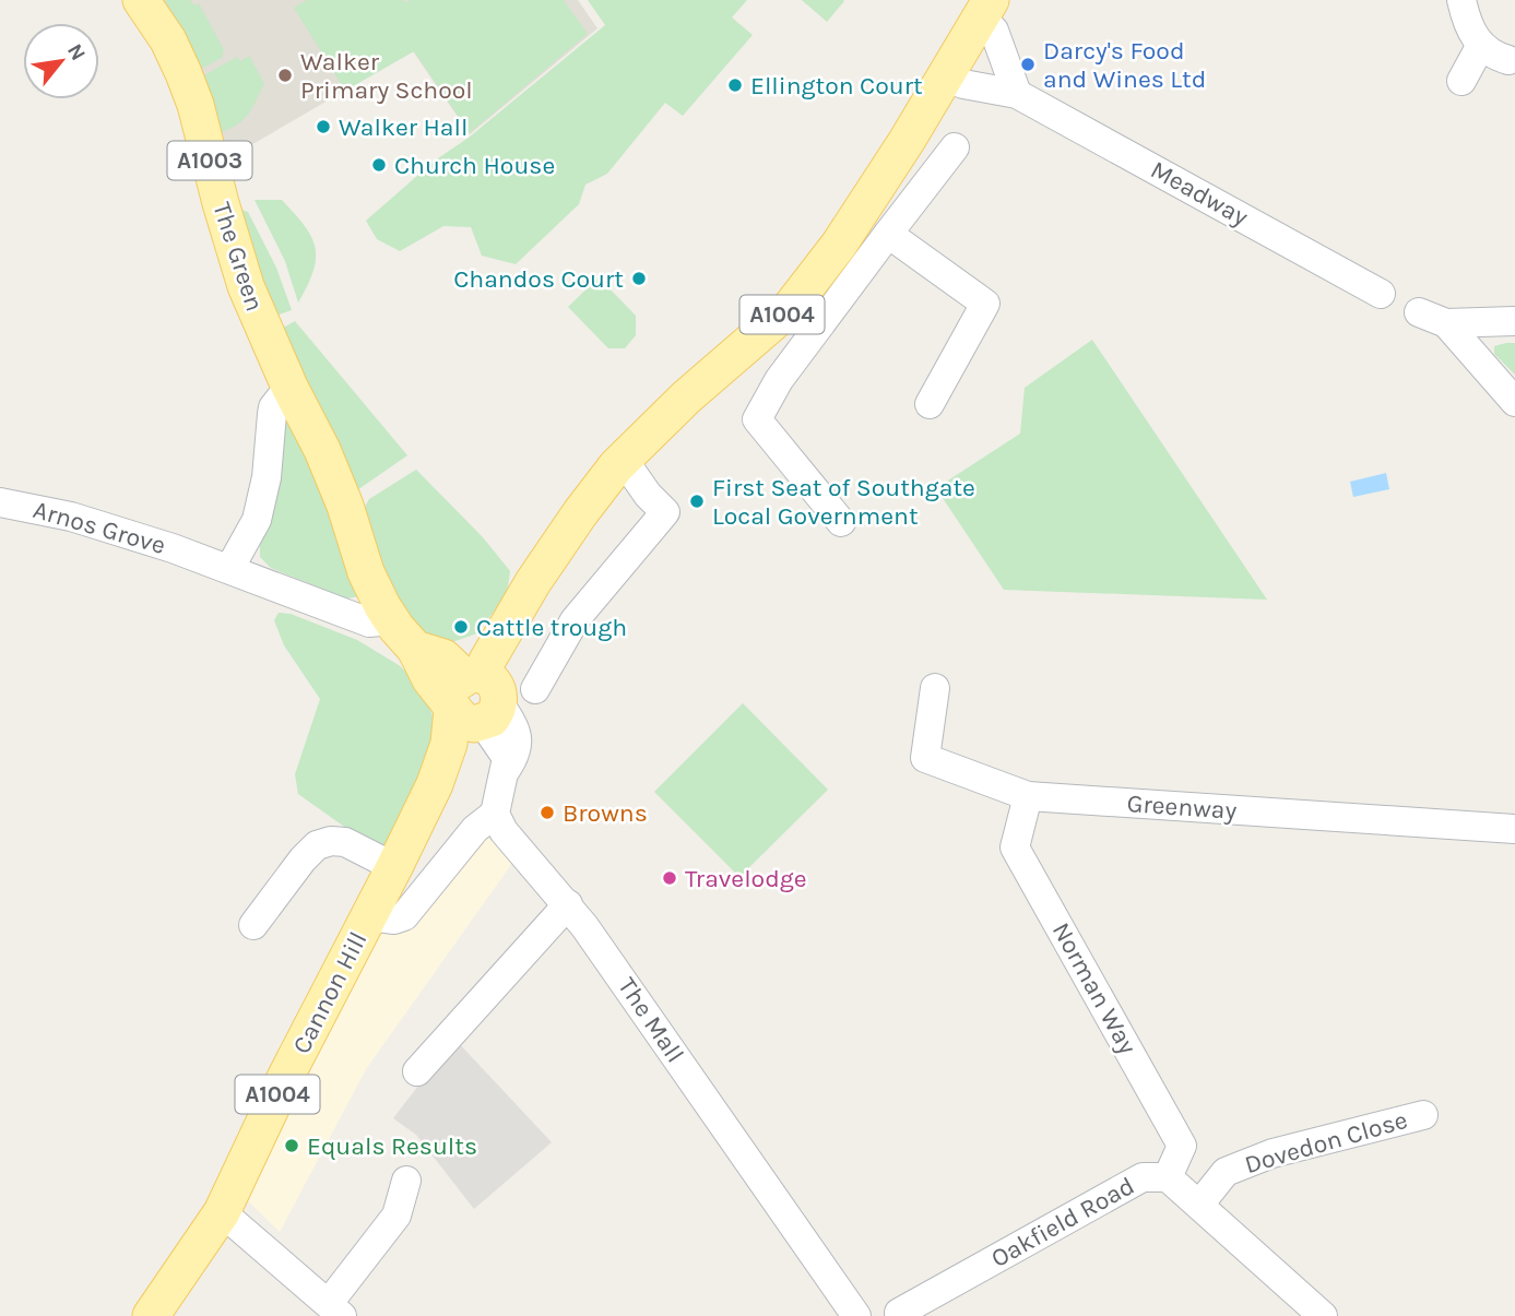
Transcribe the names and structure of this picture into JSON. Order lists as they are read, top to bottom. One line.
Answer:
{"streets":{"main road":["A1003","The Green","A1004","Cannon Hill"],"street":["Meadway","Arnos Grove","Greenway","Norman Way","The Mall","Dovedon Close","Oakfield Road"]},"crossings":[["Meadway","A1004"],["The Green","A1004"],["The Green","Cannon Hill"],["A1004","Cannon Hill"],["Greenway","Norman Way"],["Norman Way","Oakfield Road"],["Dovedon Close","Oakfield Road"]],"places":["Darcy's Food and Wines Ltd","Walker Primary School","Ellington Court","Walker Hall","Church House","Chandos Court","First Seat of Southgate Local Government","Cattle trough","Browns","Travelodge","Equals Results"],"north":"top right"}
